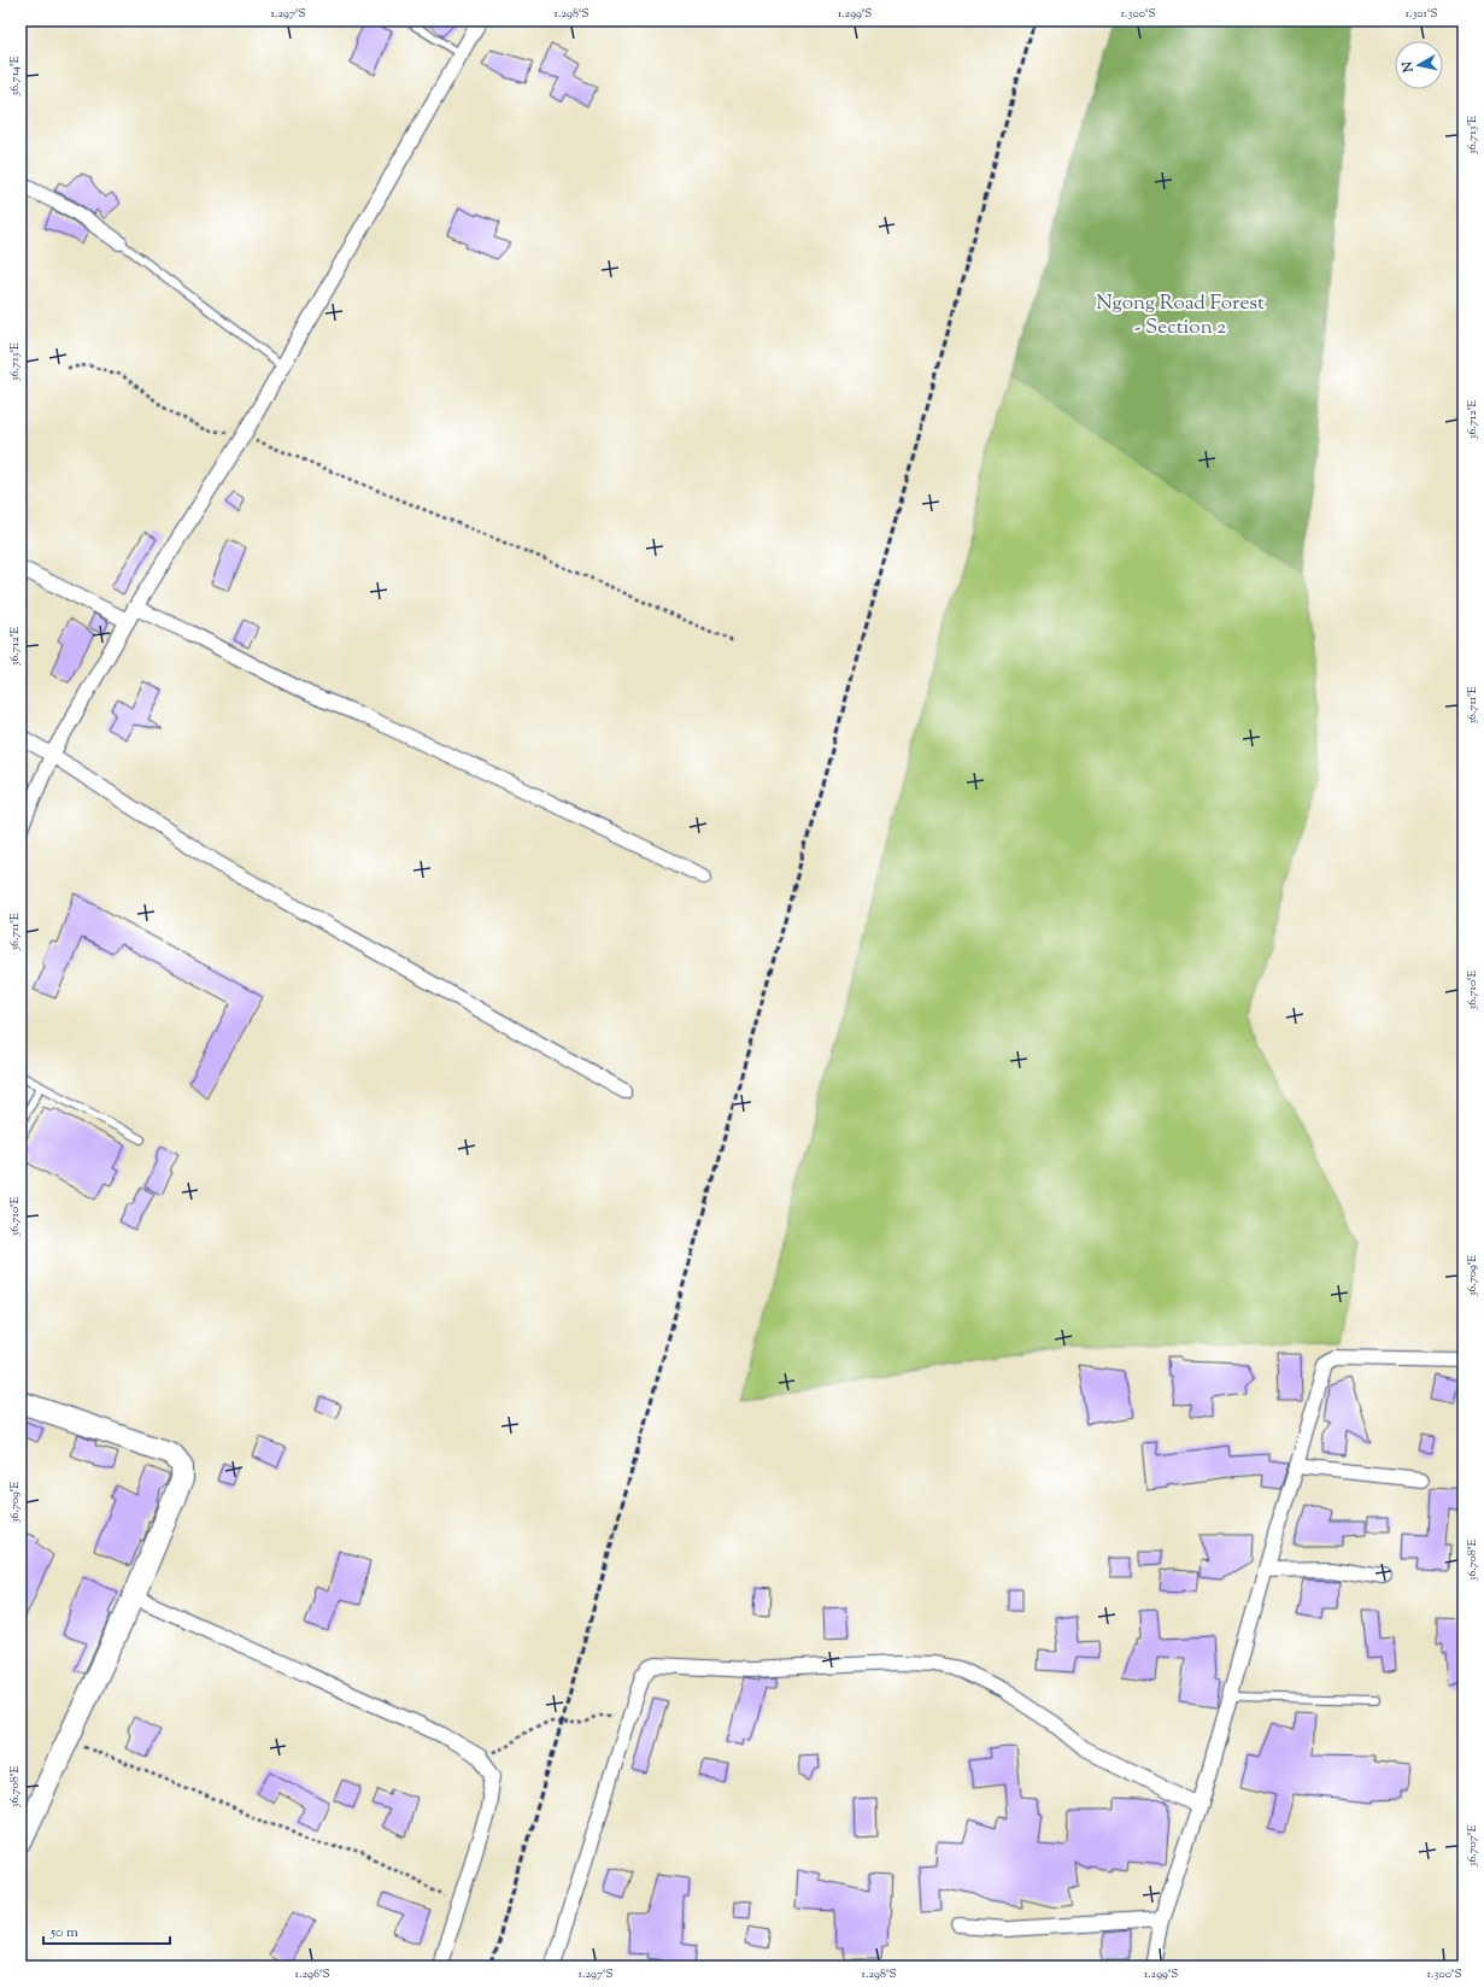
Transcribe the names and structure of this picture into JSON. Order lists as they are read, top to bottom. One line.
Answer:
{"parks":["Ngong Road Forest - Section 2"],"scale_bar":"50 m","north":"left","coordinates":["1.297°S","1.298°S","1.299°S","1.300°S","1.301°S","36.714°E","36.713°E","36.712°E","36.711°E","36.710°E","36.709°E","36.708°E","36.707°E","1.296°S"]}
